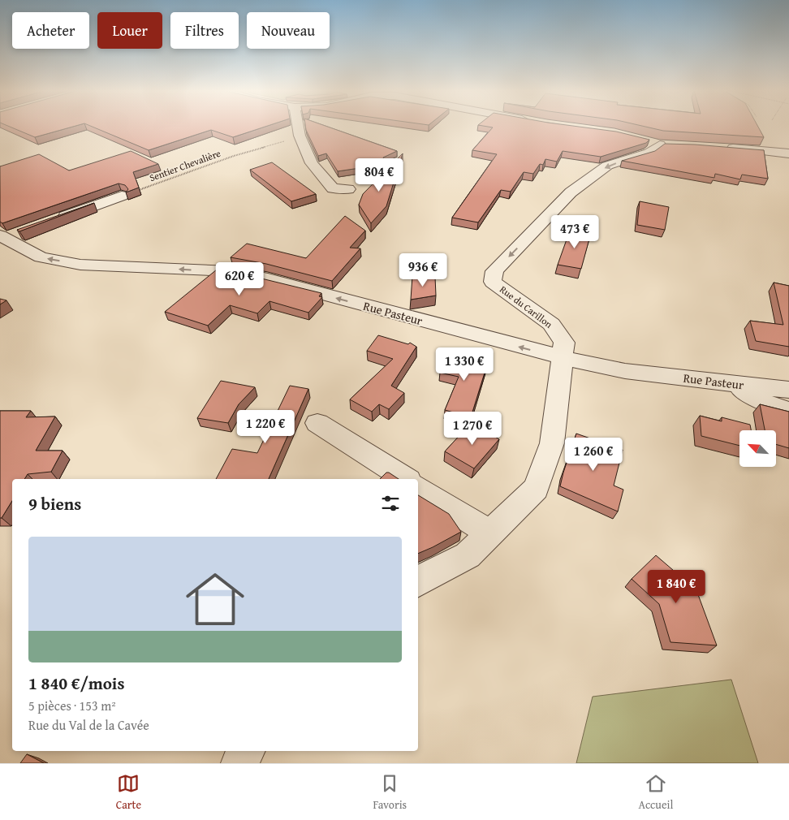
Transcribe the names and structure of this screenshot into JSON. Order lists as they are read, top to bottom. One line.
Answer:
{"streets":{"street":["Rue du Carillon","Rue Pasteur"],"path":["Sentier Chevalière"]},"crossings":[["Rue du Carillon","Rue Pasteur"]],"north":"top left","page":{"chip":["Acheter","Louer","Filtres","Nouveau"],"price":["804 €","473 €","936 €","620 €","1 330 €","1 220 €","1 270 €","1 260 €","1 840 €"],"heading":"9 biens","list":[{"name":"1 840 €/mois","note":"5 pièces · 153 m² · Rue du Val de la Cavée"}],"tabs":["Carte","Favoris","Accueil"]}}
